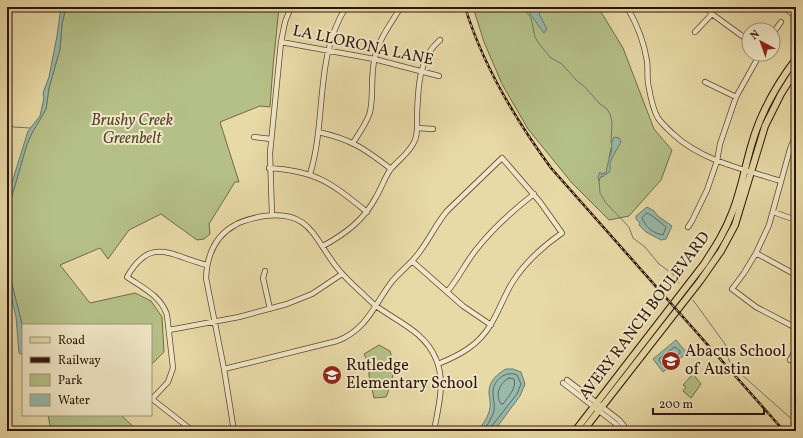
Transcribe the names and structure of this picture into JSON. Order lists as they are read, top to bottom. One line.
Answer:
{"streets":{"main road":["AVERY RANCH BOULEVARD"],"street":["LA LLORONA LANE"]},"parks":["Brushy Creek Greenbelt"],"places":{"school or university":["Abacus School of Austin","Rutledge Elementary School"]},"legend":["Road","Railway","Park","Water"],"scale_bar":"200 m","north":"top left"}
